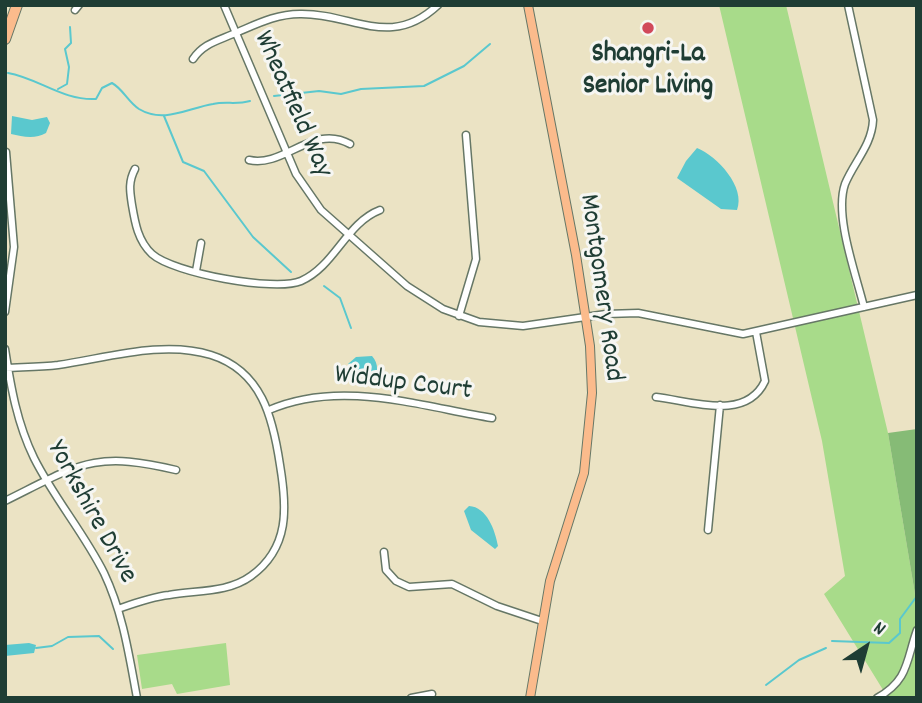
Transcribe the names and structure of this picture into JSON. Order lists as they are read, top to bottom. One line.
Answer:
{"streets":{"main road":["Montgomery Road"],"street":["Wheatfield Way","Widdup Court","Yorkshire Drive"]},"crossings":[["Wheatfield Way","Montgomery Road"]],"places":["Shangri-La Senior Living"],"north":"top right"}
